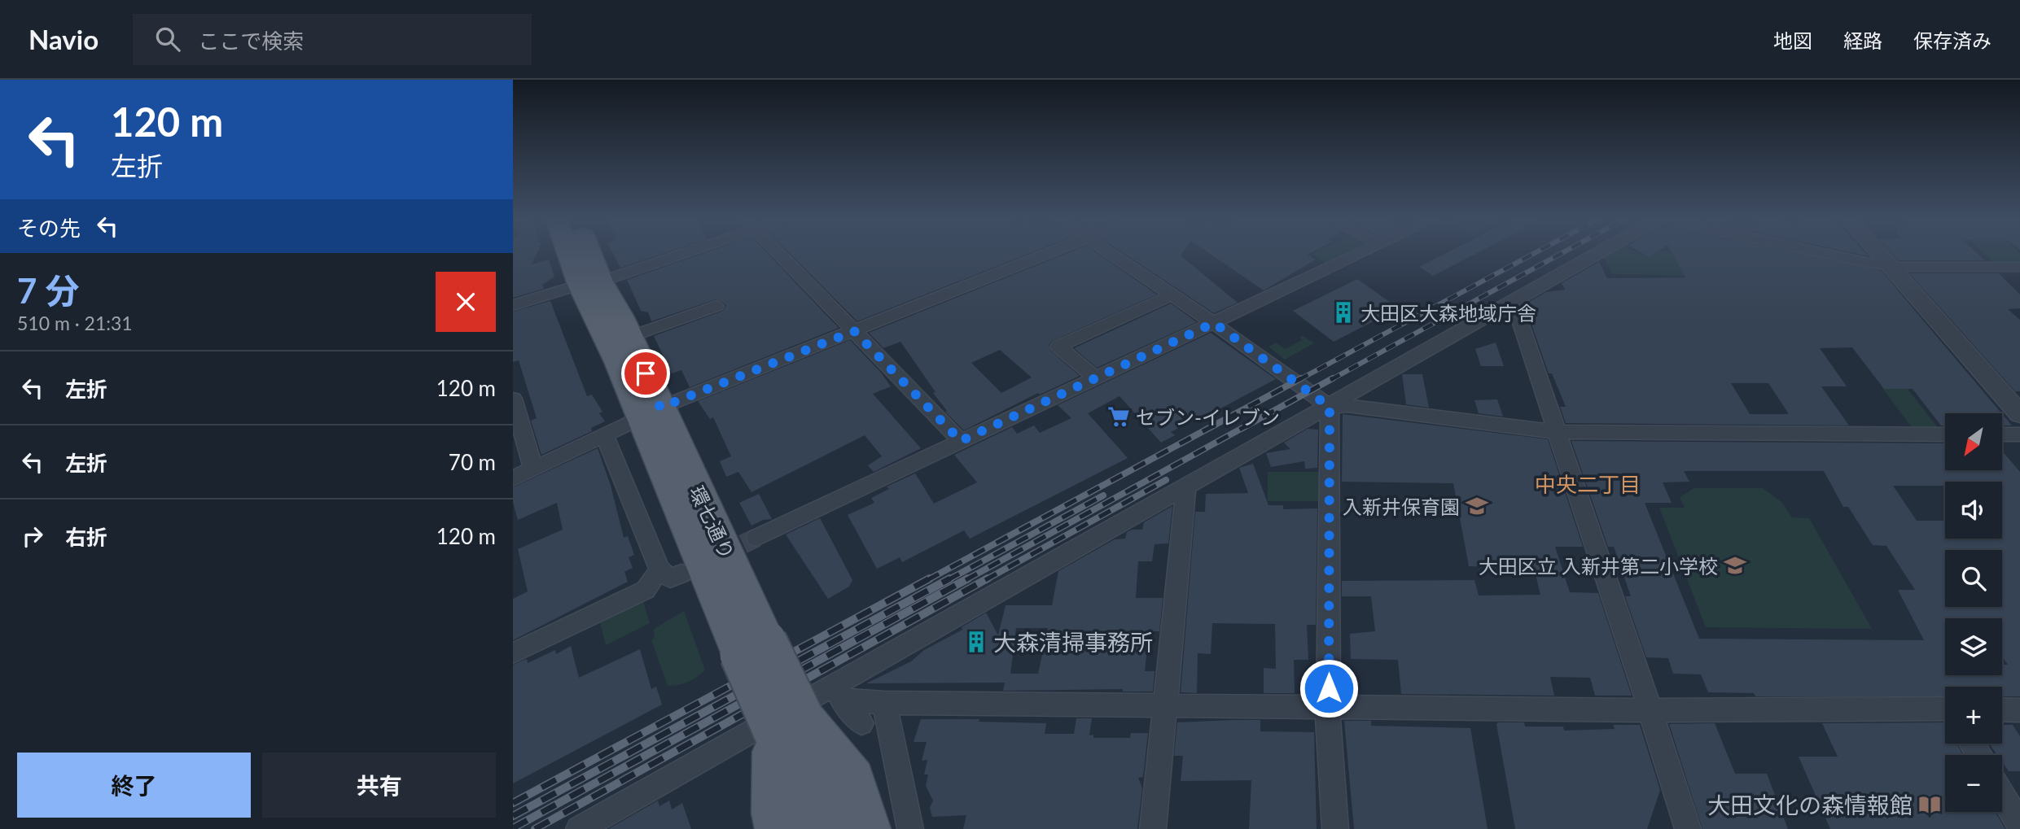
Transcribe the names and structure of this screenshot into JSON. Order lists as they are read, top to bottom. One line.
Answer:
{"streets":{"main road":["環七通り"]},"districts":["中央二丁目"],"places":{"building":["大田区大森地域庁舎","大森清掃事務所"],"supermarket":["セブン-イレブン"],"school or university":["入新井保育園","大田区立 入新井第二小学校"],"library":["大田文化の森情報館"]},"north":"bottom left","page":{"header":"Navio","search":"ここで検索","nav":["地図","経路","保存済み"],"turn":["120 m","左折"],"then":"その先","heading":["7 分","510 m · 21:31"],"list":[{"name":"左折","value":"120 m"},{"name":"左折","value":"70 m"},{"name":"右折","value":"120 m"}],"map_buttons":["+","−"],"buttons":["終了","共有"]}}
